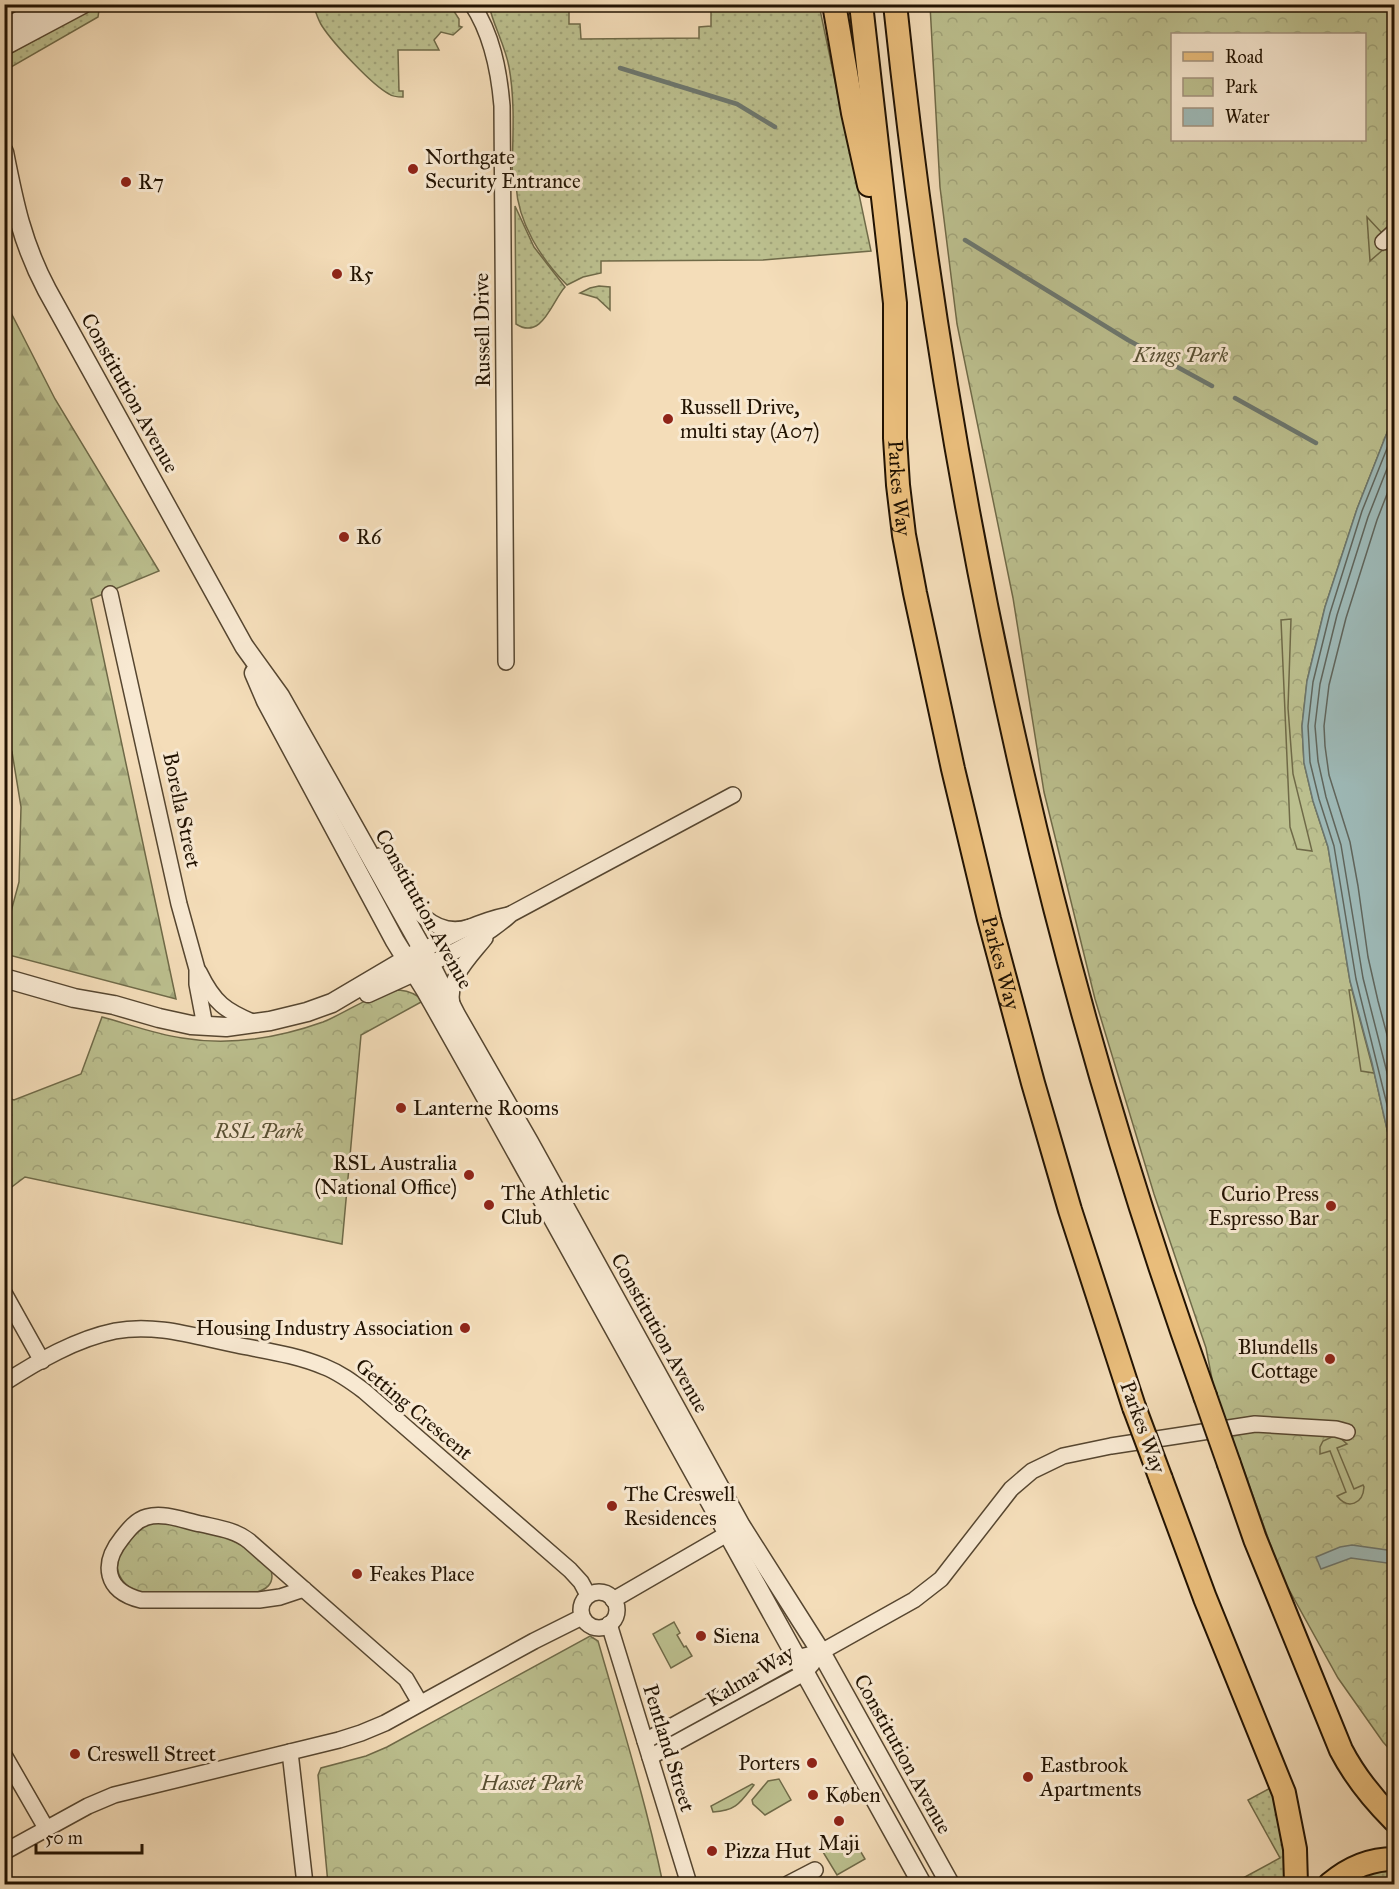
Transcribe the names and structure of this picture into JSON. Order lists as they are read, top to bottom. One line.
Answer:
{"streets":{"main road":["Parkes Way"],"street":["Russell Drive","Constitution Avenue","Borella Street","Getting Crescent","Kalma Way","Pentland Street"]},"crossings":[["Constitution Avenue","Kalma Way"],["Getting Crescent","Pentland Street"],["Kalma Way","Pentland Street"]],"parks":["Kings Park","RSL Park","Hasset Park"],"places":["Northgate Security Entrance","R7","R5","Russell Drive, multi stay (A07)","R6","Lanterne Rooms","RSL Australia (National Office)","The Athletic Club","Curio Press Espresso Bar","Housing Industry Association","Blundells Cottage","The Creswell Residences","Feakes Place","Siena","Creswell Street","Porters","Eastbrook Apartments","Køben","Maji","Pizza Hut"],"legend":["Road","Park","Water"],"scale_bar":"50 m"}
